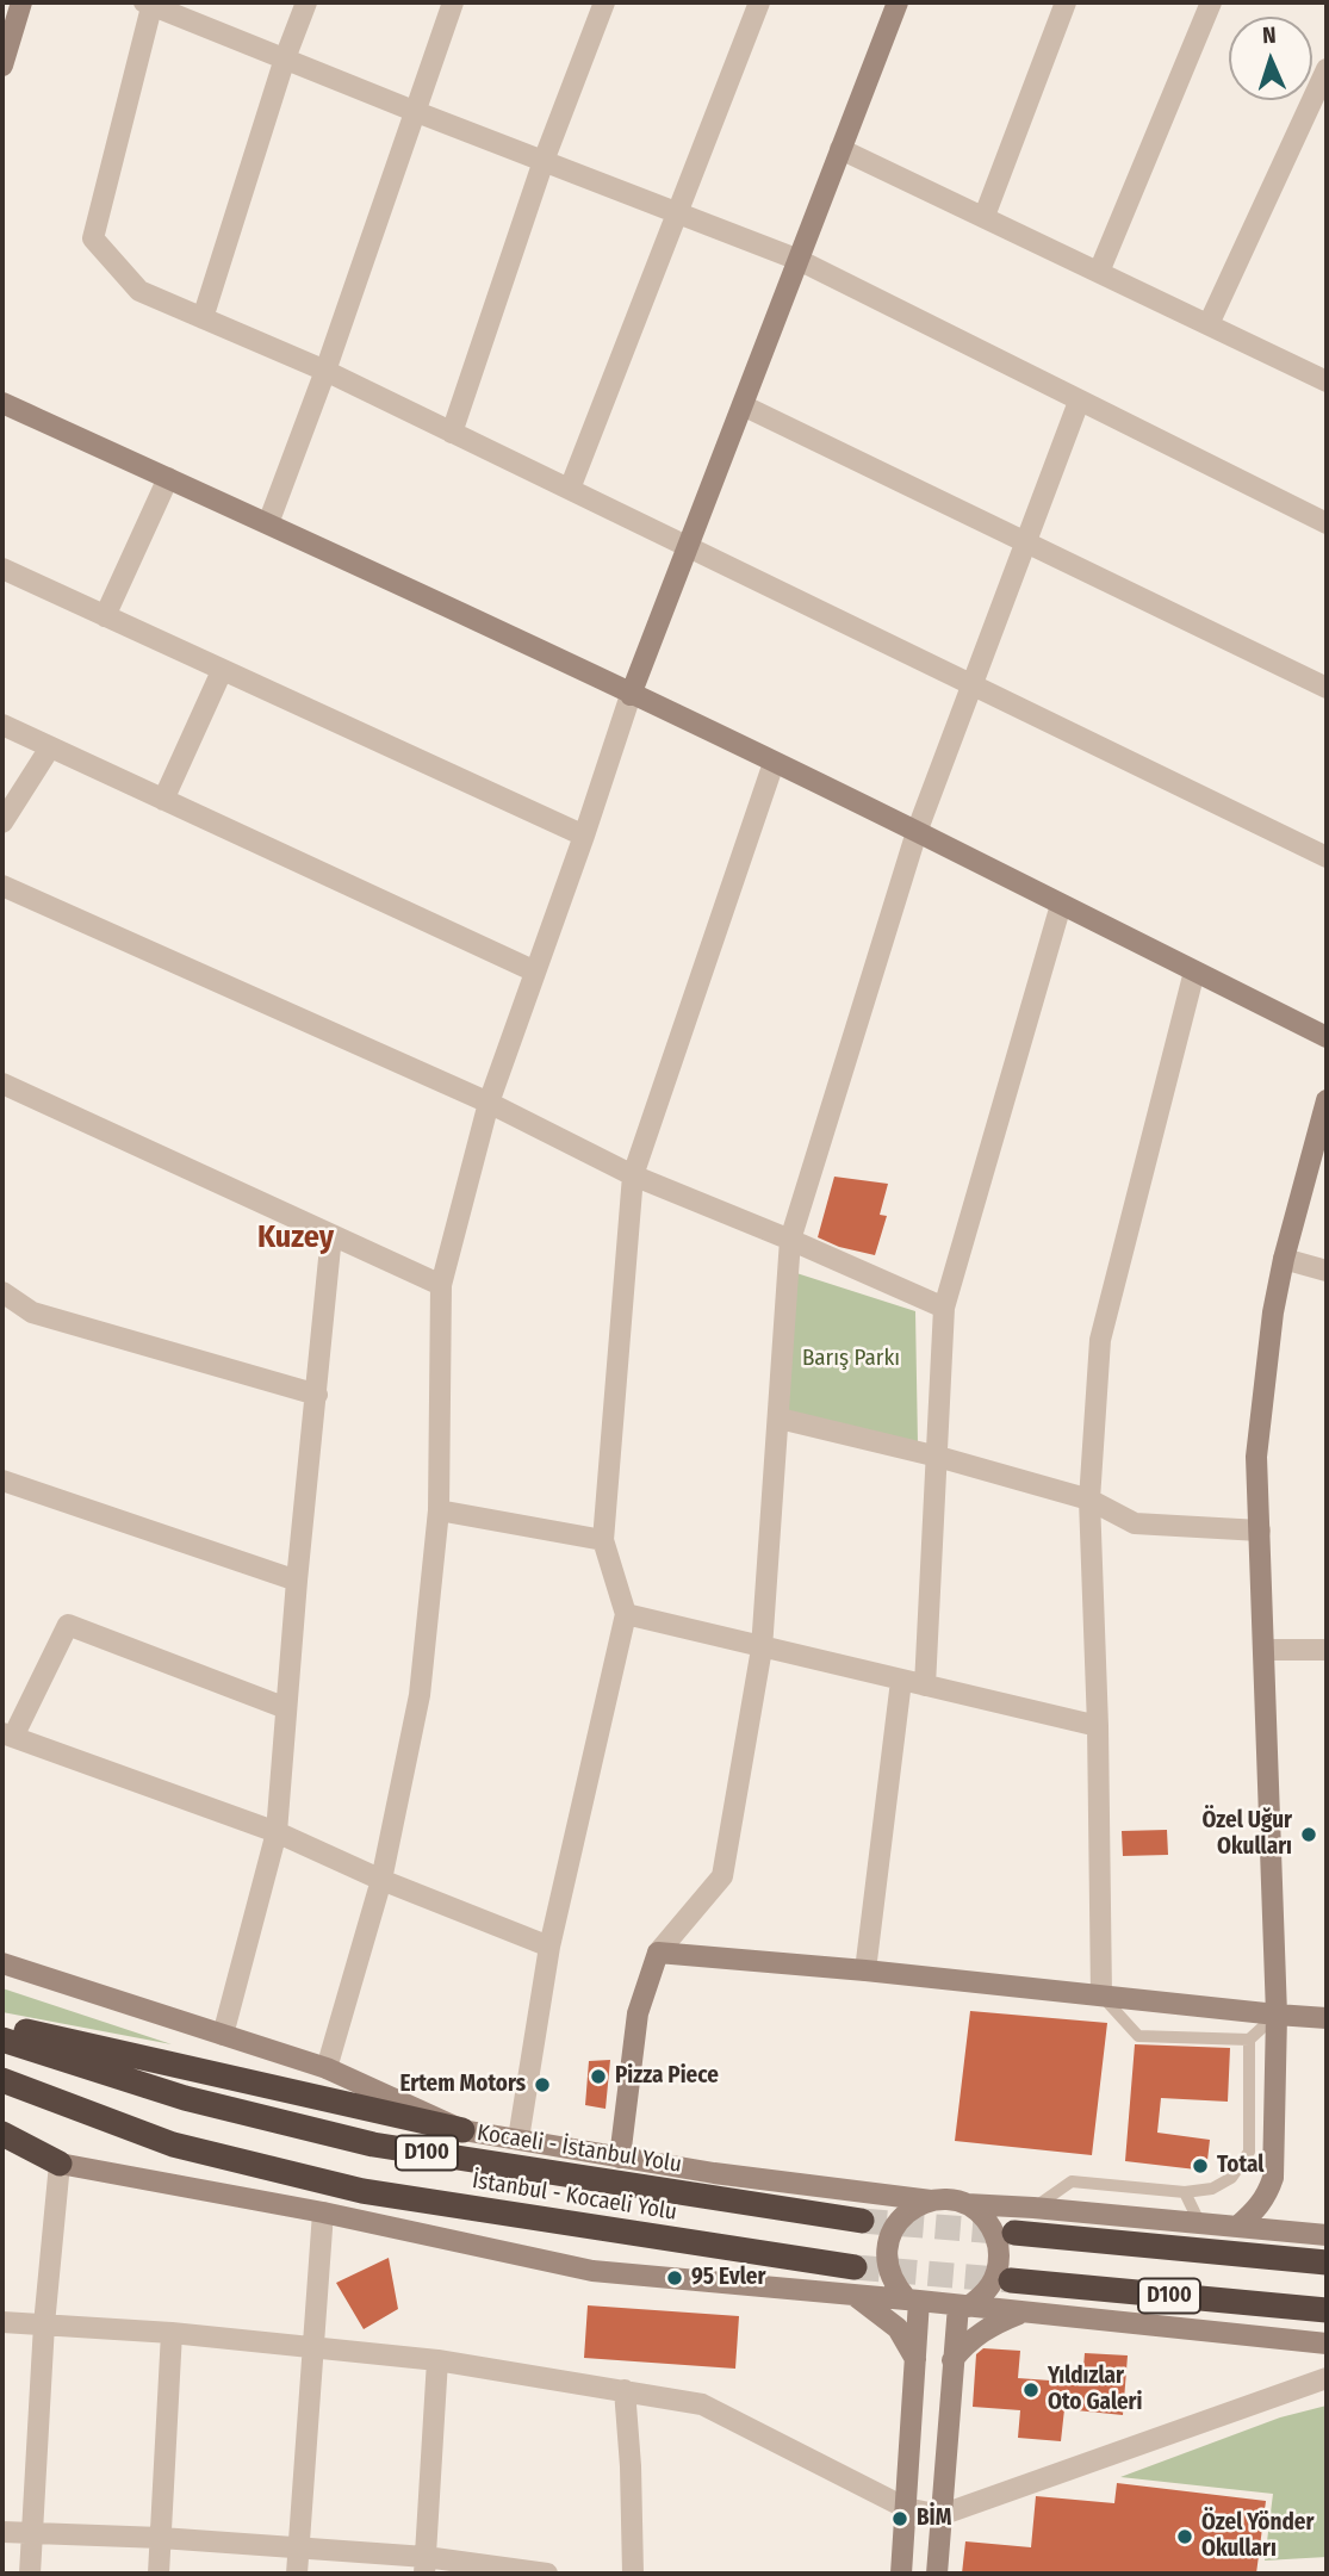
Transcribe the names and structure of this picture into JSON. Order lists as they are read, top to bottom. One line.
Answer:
{"streets":{"highway":["Kocaeli - İstanbul Yolu","D100","İstanbul - Kocaeli Yolu"]},"districts":["Kuzey"],"parks":["Barış Parkı"],"places":["Özel Uğur Okulları","Pizza Piece","Ertem Motors","Total","95 Evler","Yıldızlar Oto Galeri","BİM","Özel Yönder Okulları"],"north":"top"}
